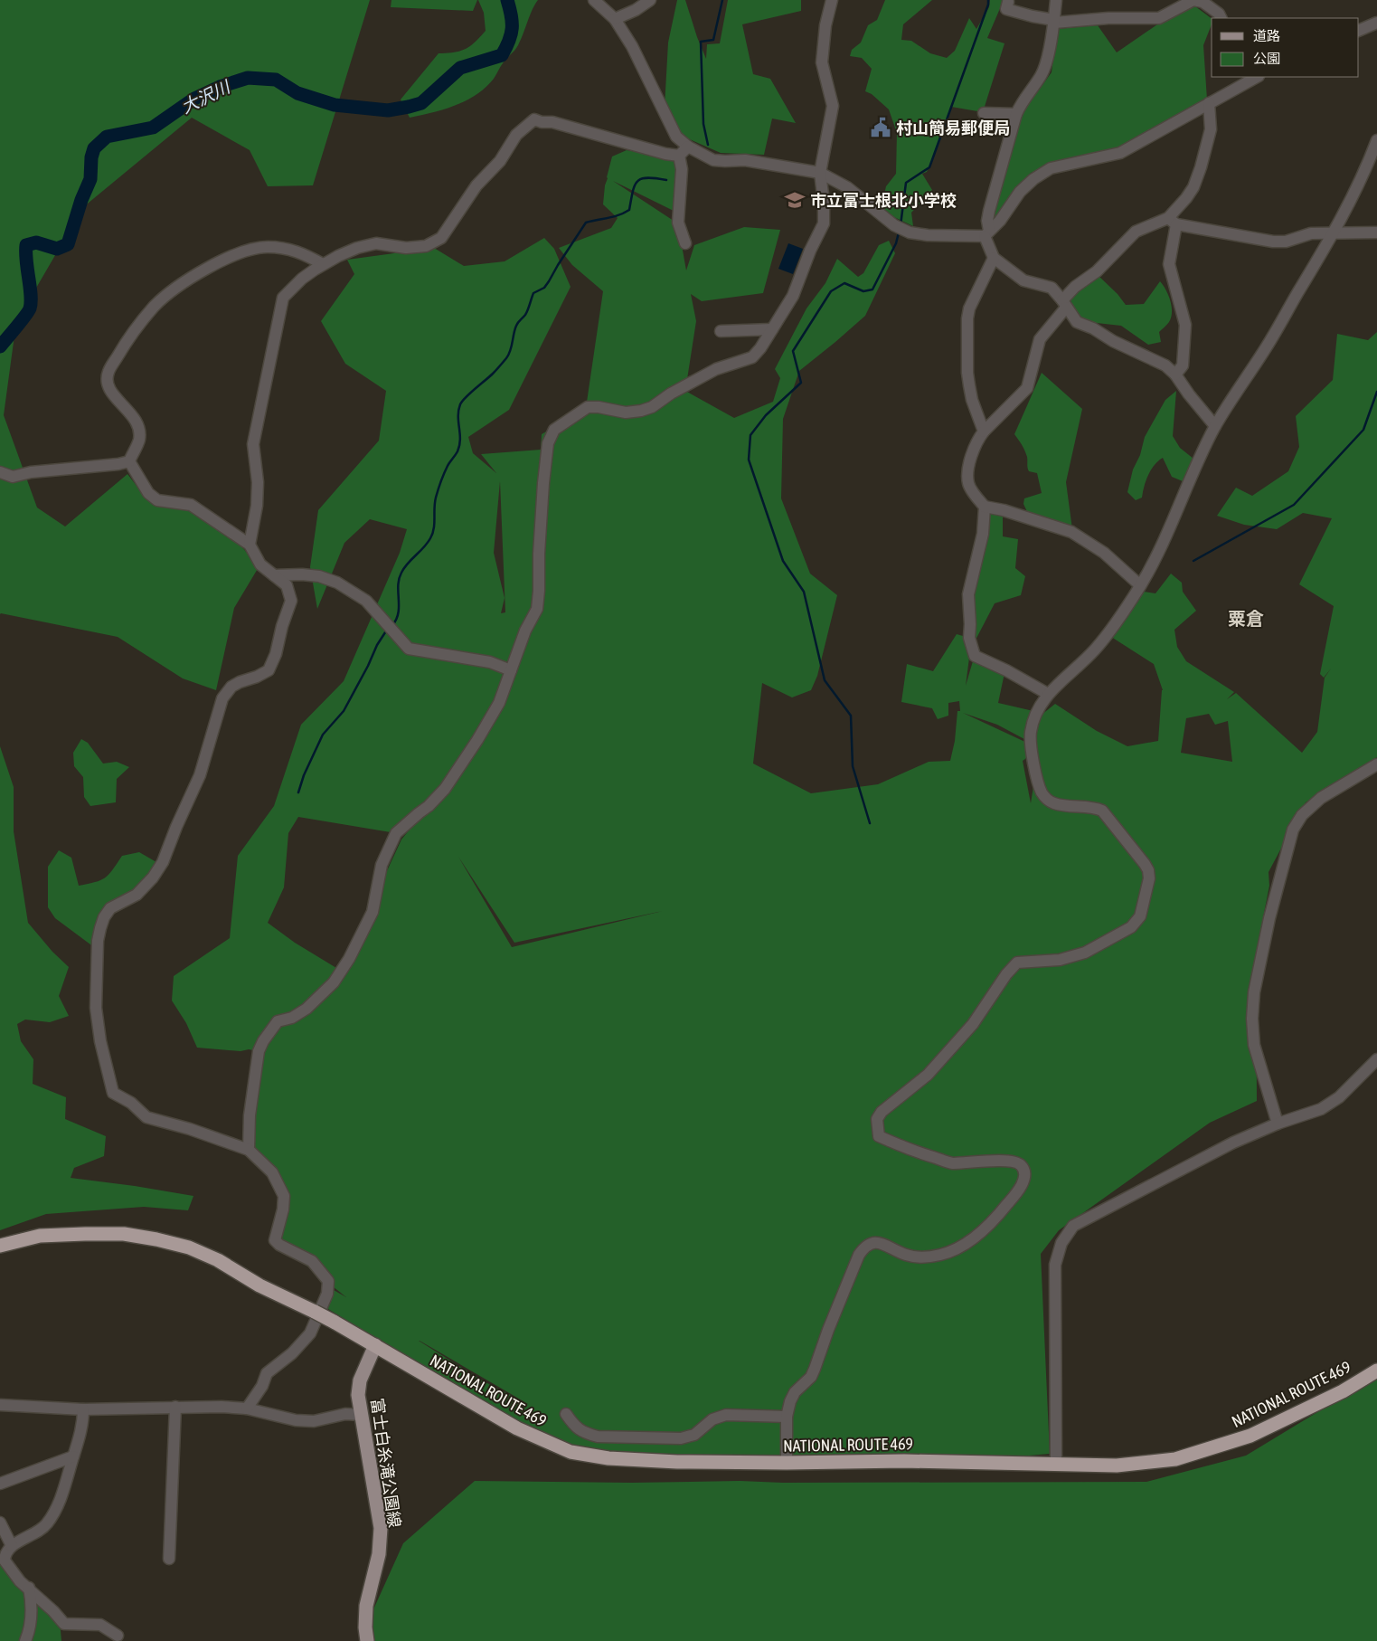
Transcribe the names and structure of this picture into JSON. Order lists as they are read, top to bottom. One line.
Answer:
{"streets":{"highway":["NATIONAL ROUTE 469"],"main road":["富士白糸滝公園線"]},"crossings":[["NATIONAL ROUTE 469","富士白糸滝公園線"]],"districts":["粟倉"],"water":["大沢川"],"places":{"public building":["村山簡易郵便局"],"school or university":["市立富士根北小学校"]},"legend":["道路","公園"]}
